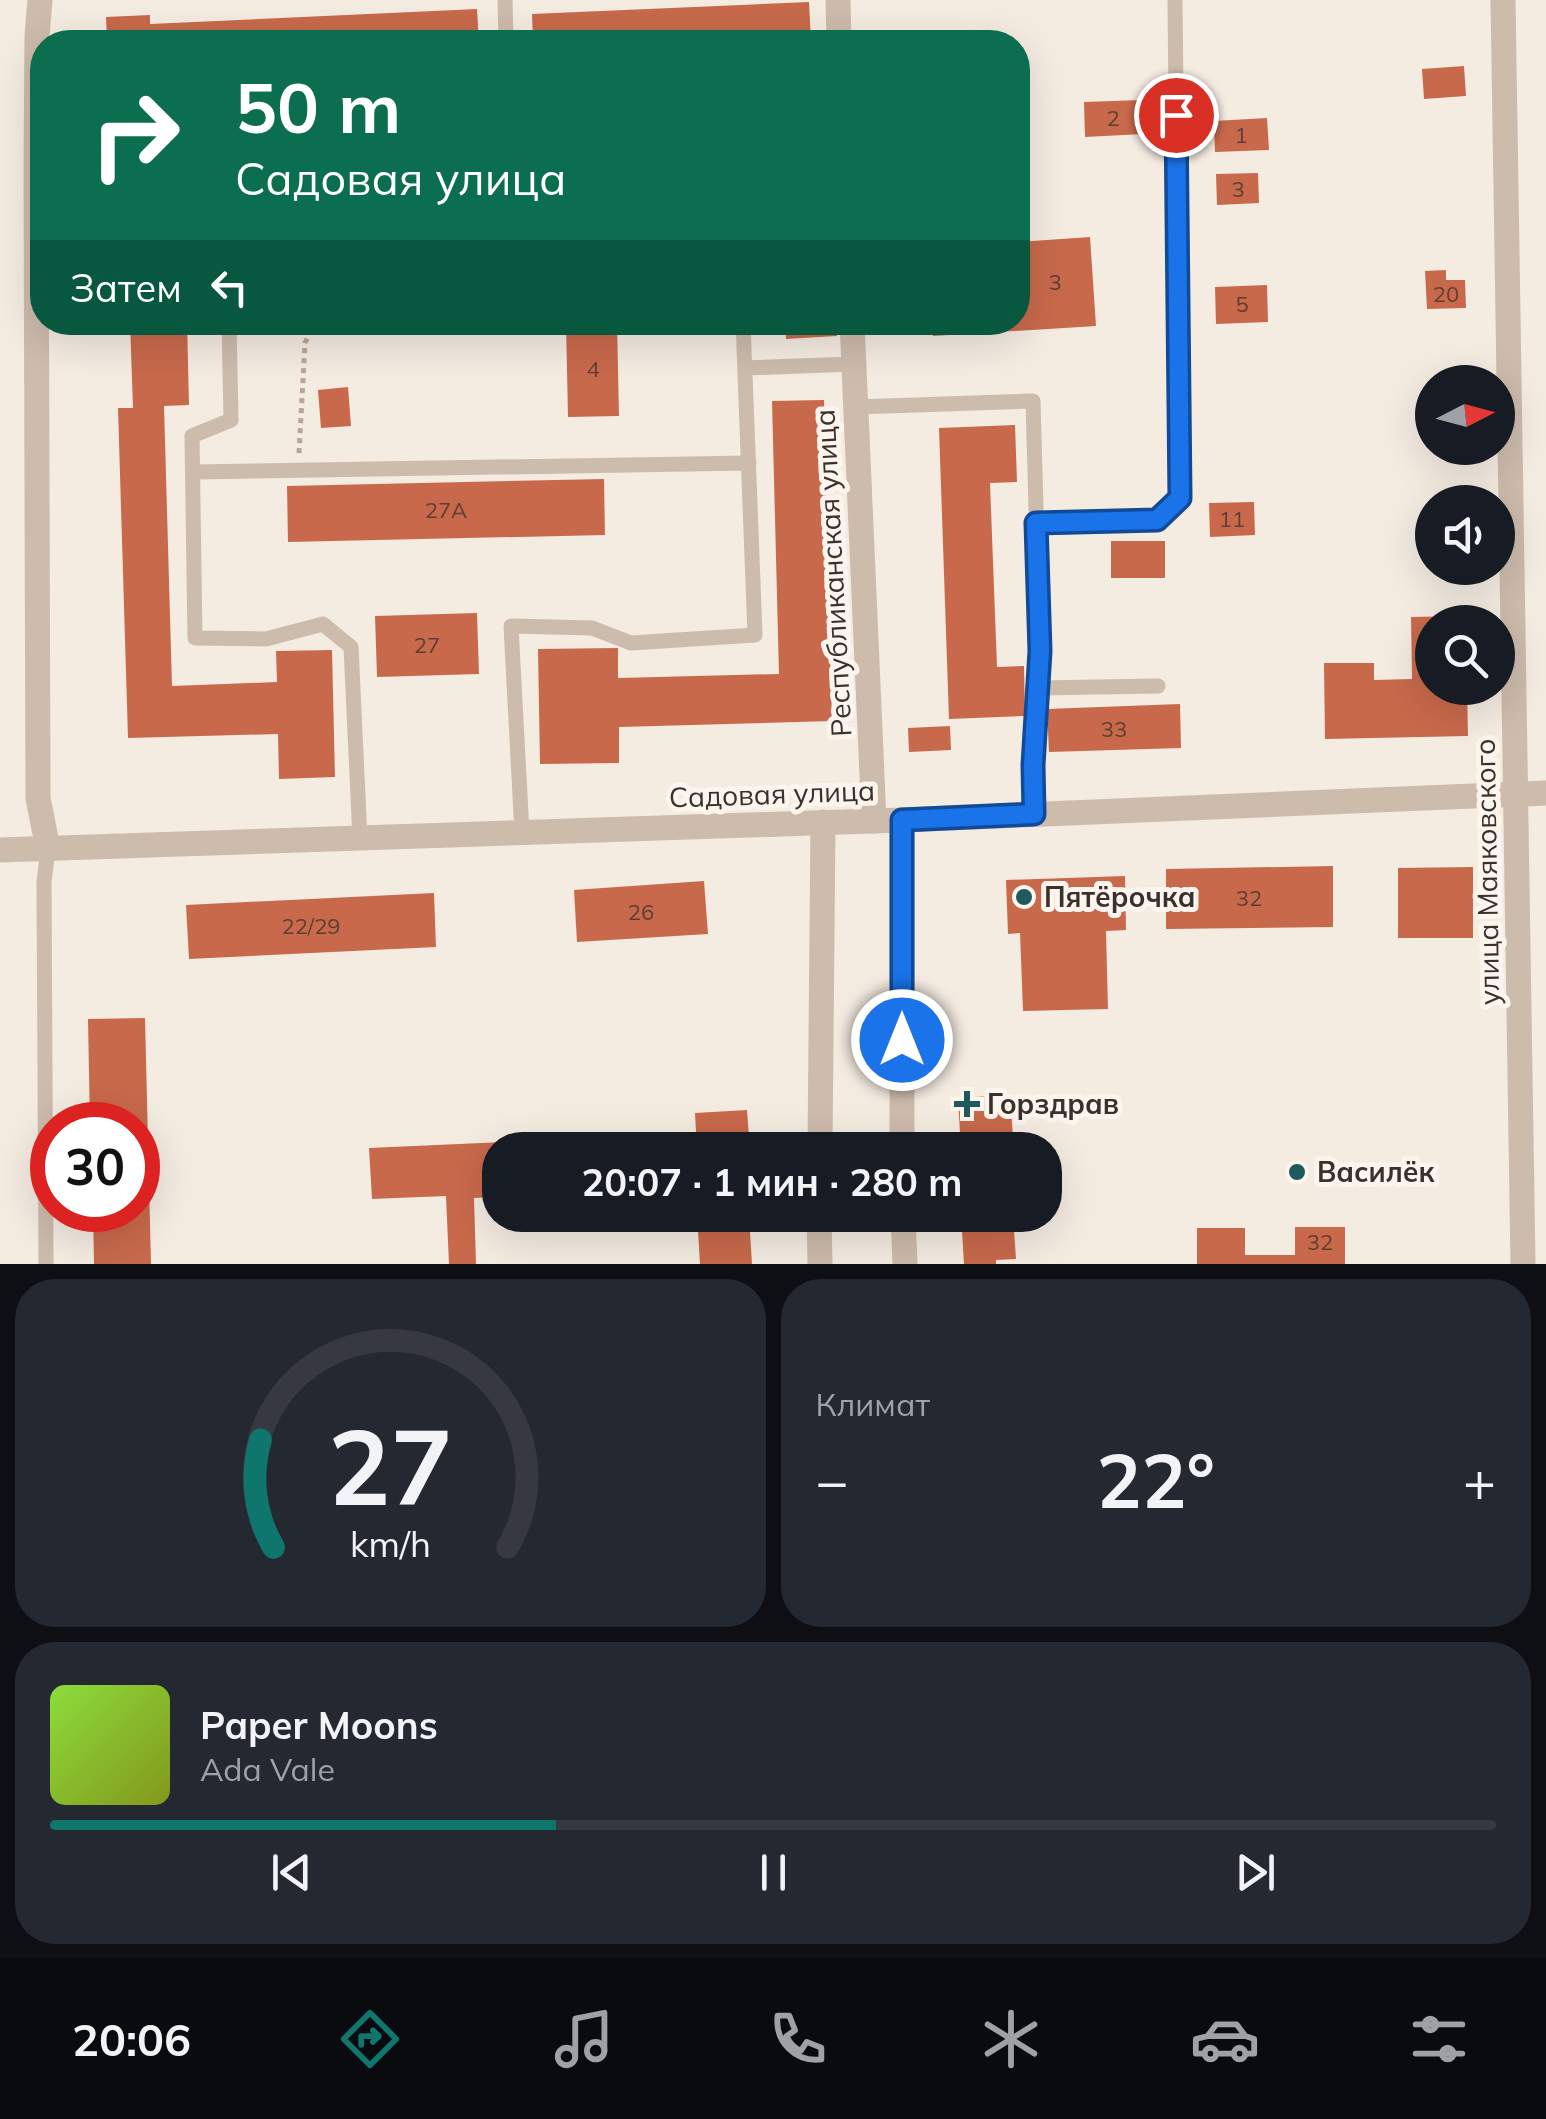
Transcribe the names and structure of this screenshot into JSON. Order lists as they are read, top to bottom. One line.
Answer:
{"streets":{"street":["Республиканская улица","Садовая улица","улица Маяковского"]},"crossings":[["Республиканская улица","Садовая улица"],["Садовая улица","улица Маяковского"]],"places":{"other":["Пятёрочка","Василёк"],"health":["Горздрав"]},"house_numbers":["2","1","3","3","20","5","4","27А","11","27","33","32","26","22/29","32"],"north":"right","page":{"turn":["50 m","Садовая улица"],"then":"Затем","limit":"30","trip":"20:07 · 1 мин · 280 m","tile":"Климат","heat":["−","22°","+"],"song":["Paper Moons","Ada Vale"],"tabs":"20:06","gauge":["27","km/h"]}}
